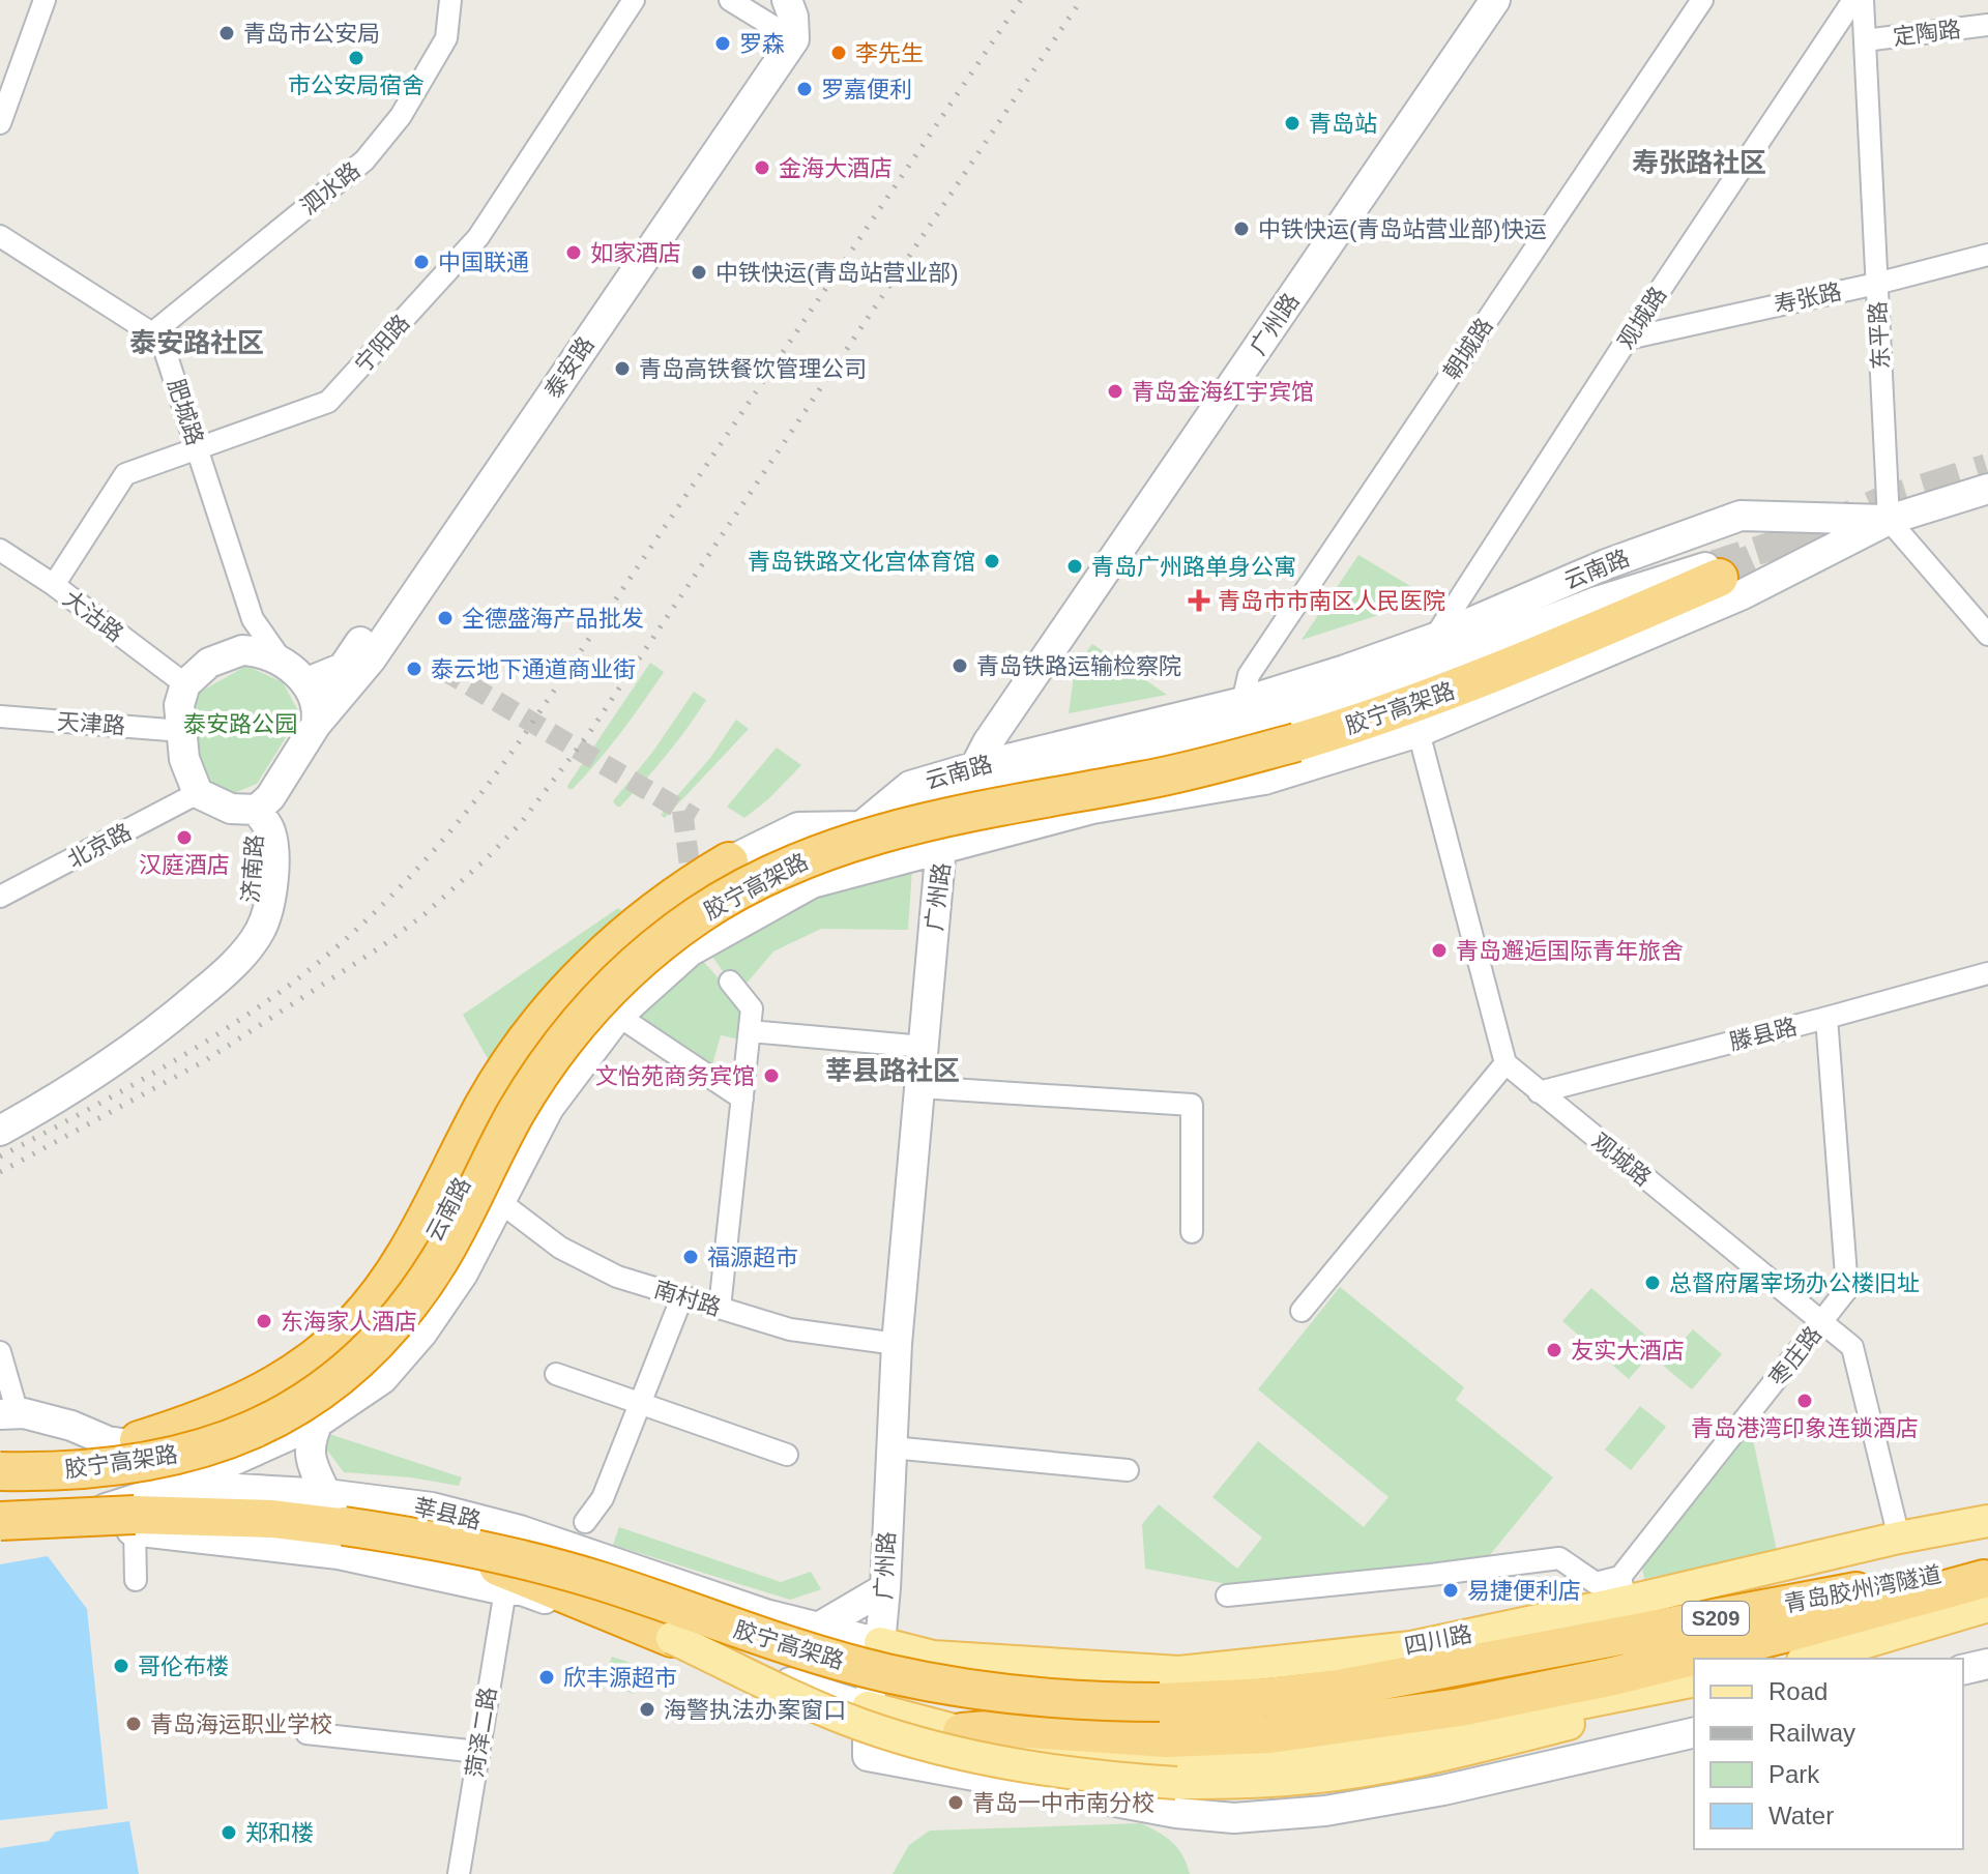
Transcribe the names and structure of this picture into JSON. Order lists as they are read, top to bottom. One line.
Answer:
{"streets":{"highway":["胶宁高架路","青岛胶州湾隧道","S209"],"main road":["广州路","泰安路","云南路","济南路","莘县路","四川路"],"street":["定陶路","泗水路","寿张路","观城路","东平路","宁阳路","朝城路","肥城路","大沽路","天津路","北京路","滕县路","南村路","枣庄路","菏泽二路"]},"crossings":[["定陶路","东平路"],["泗水路","肥城路"],["寿张路","观城路"],["寿张路","东平路"],["观城路","云南路"],["观城路","滕县路"],["观城路","枣庄路"],["观城路","四川路"],["广州路","云南路"],["广州路","南村路"],["广州路","莘县路"],["广州路","四川路"],["东平路","云南路"],["宁阳路","肥城路"],["宁阳路","大沽路"],["朝城路","云南路"],["泰安路","肥城路"],["泰安路","大沽路"],["泰安路","天津路"],["泰安路","北京路"],["泰安路","济南路"],["肥城路","大沽路"],["肥城路","天津路"],["肥城路","北京路"],["肥城路","济南路"],["云南路","南村路"],["云南路","莘县路"],["大沽路","天津路"],["大沽路","北京路"],["大沽路","济南路"],["胶宁高架路","莘县路"],["胶宁高架路","青岛胶州湾隧道"],["天津路","北京路"],["天津路","济南路"],["北京路","济南路"],["滕县路","枣庄路"],["枣庄路","四川路"],["莘县路","四川路"]],"districts":["寿张路社区","泰安路社区","莘县路社区"],"parks":["泰安路公园"],"places":{"other":["青岛市公安局","罗森","李先生","市公安局宿舍","罗嘉便利","青岛站","金海大酒店","中铁快运(青岛站营业部)快运","如家酒店","中国联通","中铁快运(青岛站营业部)","青岛高铁餐饮管理公司","青岛金海红宇宾馆","青岛铁路文化宫体育馆","青岛广州路单身公寓","全德盛海产品批发","青岛铁路运输检察院","泰云地下通道商业街","汉庭酒店","青岛邂逅国际青年旅舍","文怡苑商务宾馆","福源超市","总督府屠宰场办公楼旧址","东海家人酒店","友实大酒店","青岛港湾印象连锁酒店","易捷便利店","哥伦布楼","欣丰源超市","海警执法办案窗口","青岛海运职业学校","青岛一中市南分校","郑和楼"],"health":["青岛市市南区人民医院"]},"legend":["Road","Railway","Park","Water"]}
